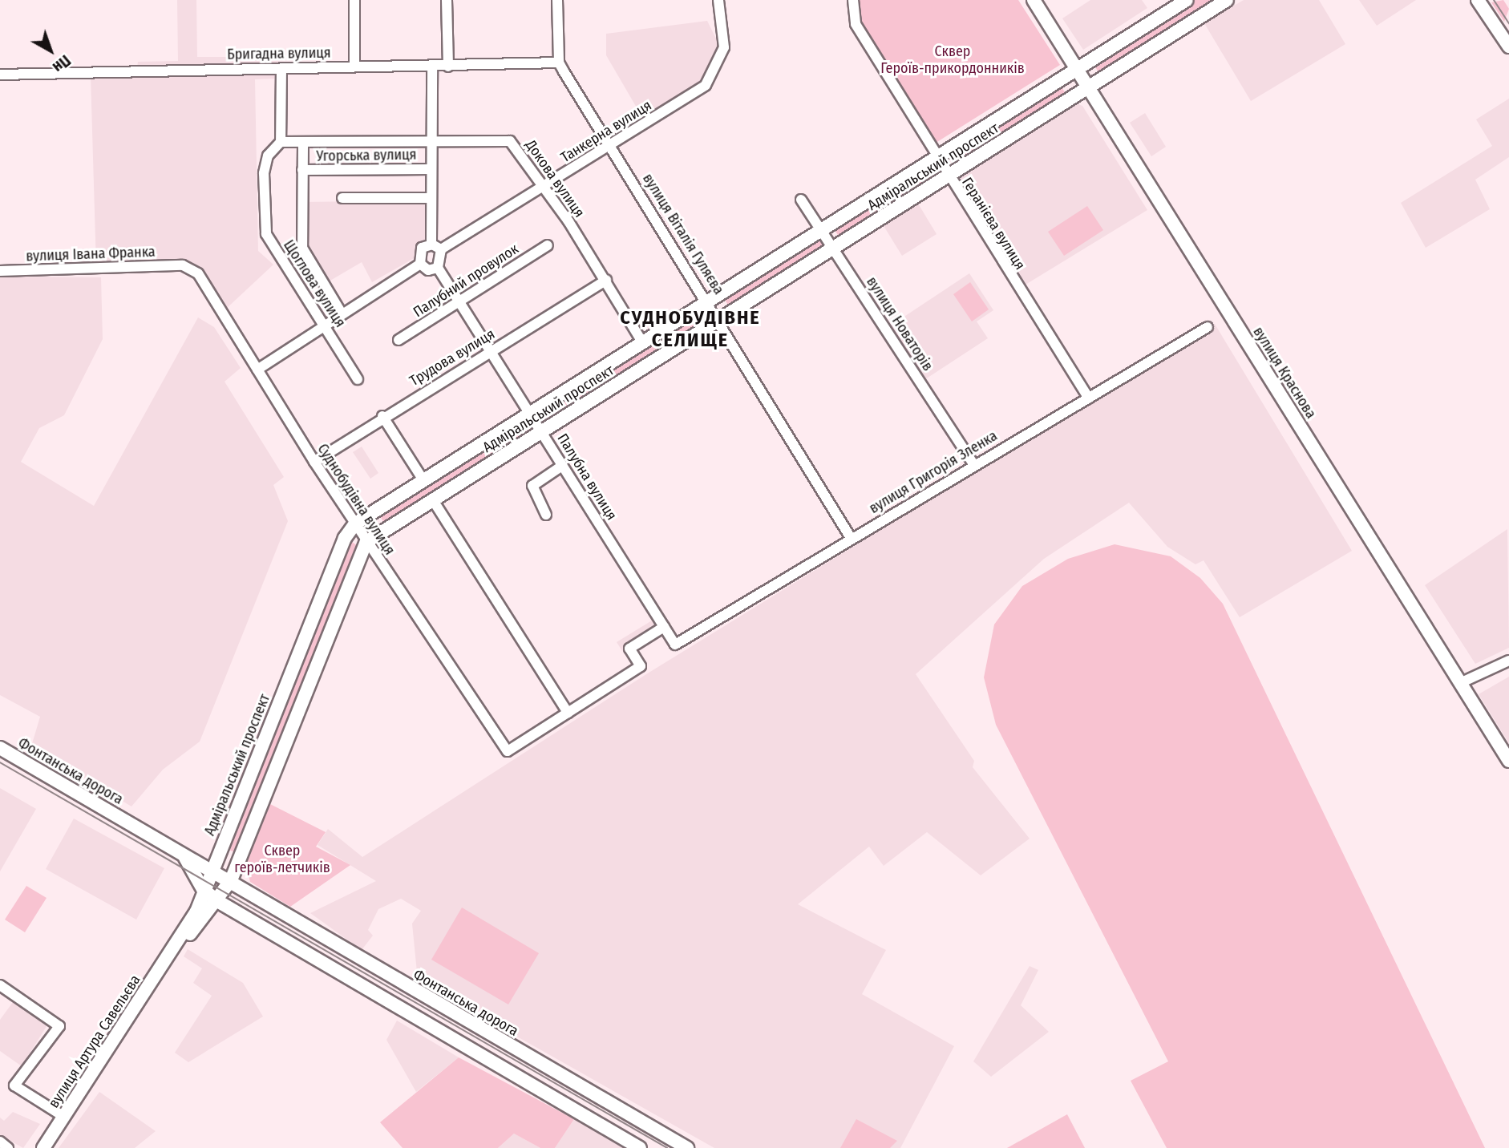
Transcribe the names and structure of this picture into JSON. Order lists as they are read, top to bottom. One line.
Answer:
{"streets":{"main road":["Адміральський проспект","вулиця Краснова","Фонтанська дорога","вулиця Артура Савельєва"],"street":["Бригадна вулиця","Танкерна вулиця","Угорська вулиця","Докова вулиця","Геранієва вулиця","вулиця Віталія Гуляєва","вулиця Івана Франка","Палубний провулок","Щоглова вулиця","вулиця Новаторів","Трудова вулиця","вулиця Григорія Зленка","Палубна вулиця","Суднобудівна вулиця"]},"crossings":[["Бригадна вулиця","вулиця Віталія Гуляєва"],["Танкерна вулиця","Докова вулиця"],["Танкерна вулиця","вулиця Віталія Гуляєва"],["Адміральський проспект","Докова вулиця"],["Адміральський проспект","Геранієва вулиця"],["Адміральський проспект","вулиця Віталія Гуляєва"],["Адміральський проспект","вулиця Новаторів"],["Адміральський проспект","вулиця Краснова"],["Адміральський проспект","Палубна вулиця"],["Адміральський проспект","Суднобудівна вулиця"],["Адміральський проспект","Фонтанська дорога"],["Адміральський проспект","вулиця Артура Савельєва"],["Докова вулиця","Щоглова вулиця"],["Докова вулиця","Трудова вулиця"],["Геранієва вулиця","вулиця Григорія Зленка"],["вулиця Віталія Гуляєва","вулиця Григорія Зленка"],["вулиця Івана Франка","Суднобудівна вулиця"],["Палубний провулок","Палубна вулиця"],["вулиця Новаторів","вулиця Григорія Зленка"],["Трудова вулиця","Палубна вулиця"],["Трудова вулиця","Суднобудівна вулиця"],["вулиця Григорія Зленка","Палубна вулиця"],["Фонтанська дорога","вулиця Артура Савельєва"]],"districts":["СУДНОБУДІВНЕ СЕЛИЩЕ"],"parks":["Сквер Героїв-прикордонників","Сквер героїв-летчиків"],"north":"bottom right"}
